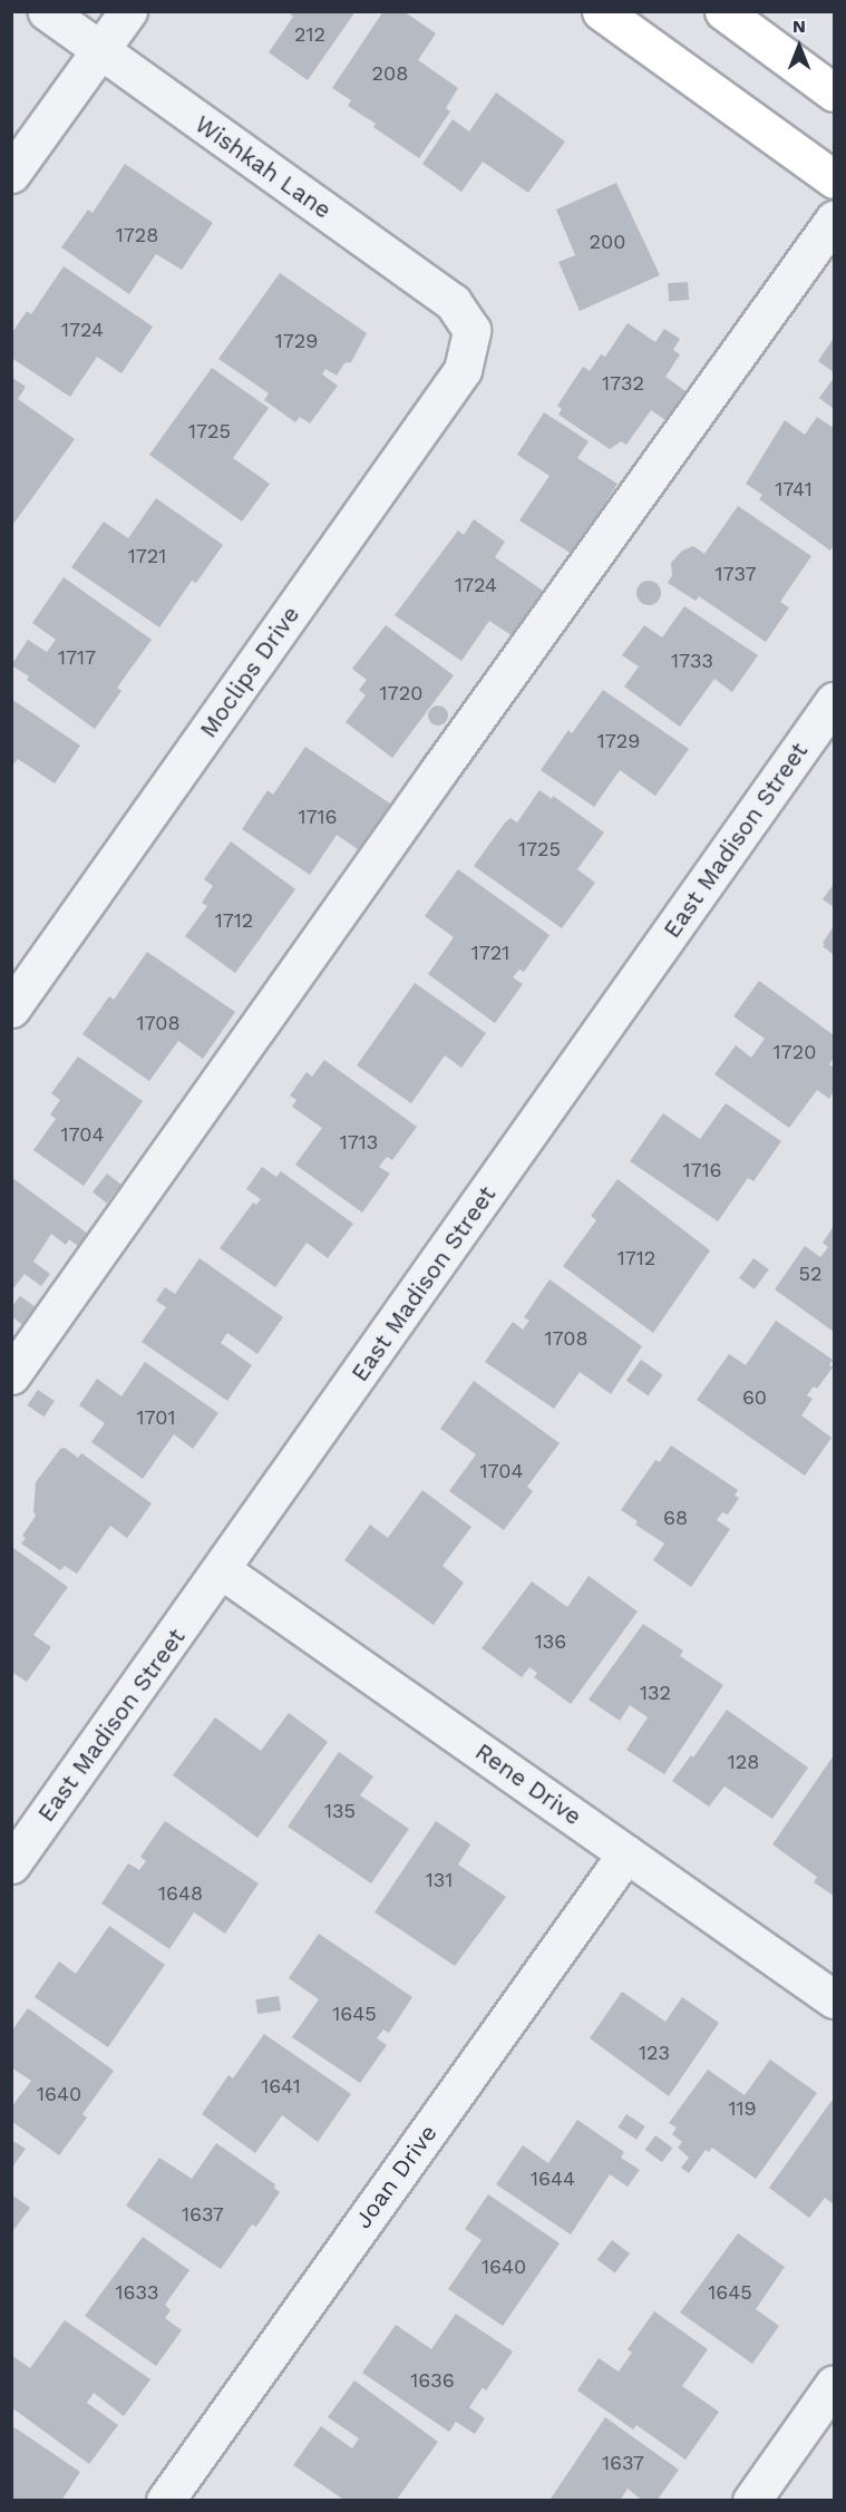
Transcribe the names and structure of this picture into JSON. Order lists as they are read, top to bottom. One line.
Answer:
{"streets":{"street":["Wishkah Lane","Moclips Drive","East Madison Street","Rene Drive","Joan Drive"]},"crossings":[["Wishkah Lane","Moclips Drive"],["East Madison Street","Rene Drive"],["Rene Drive","Joan Drive"]],"house_numbers":["212","208","1728","200","1724","1729","1732","1725","1741","1721","1737","1724","1717","1733","1720","1729","1716","1725","1712","1721","1708","1720","1704","1713","1716","1712","52","1708","60","1701","1704","68","136","132","128","135","131","1648","1645","123","1641","1640","119","1644","1637","1640","1633","1645","1636","1637"],"north":"top"}
